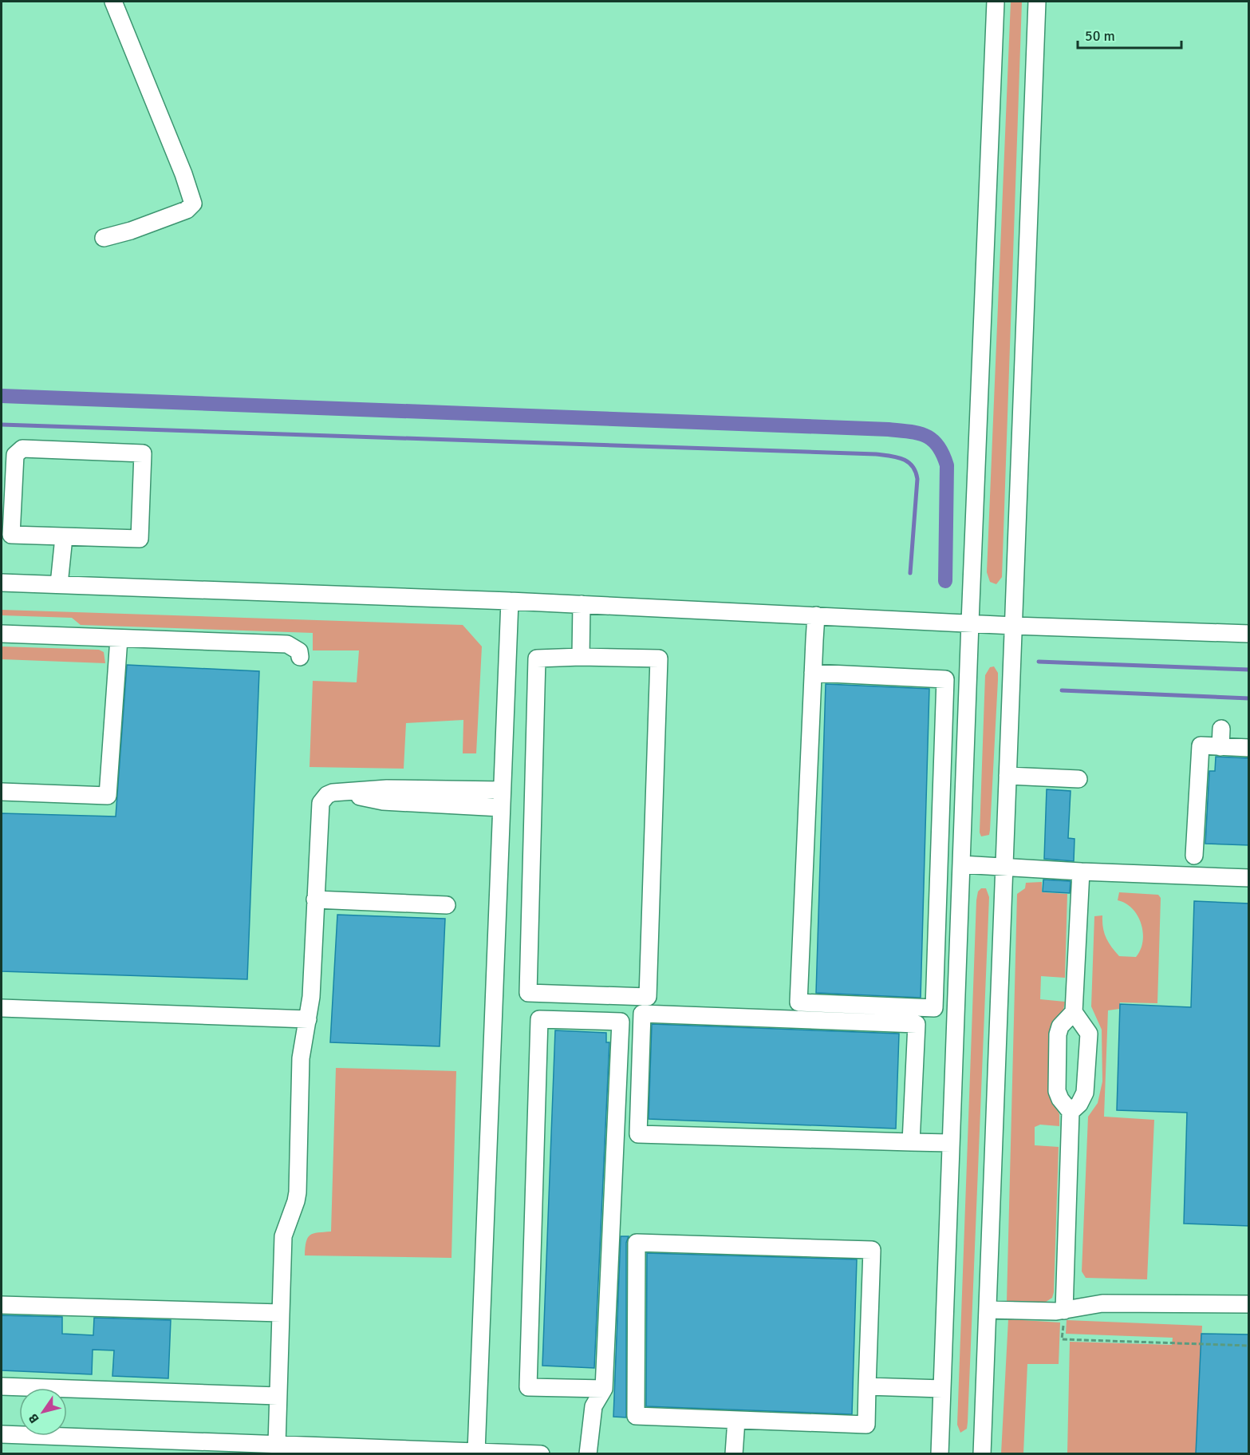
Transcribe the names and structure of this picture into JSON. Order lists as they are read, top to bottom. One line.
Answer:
{"scale_bar":"50 m","north":"bottom left"}
